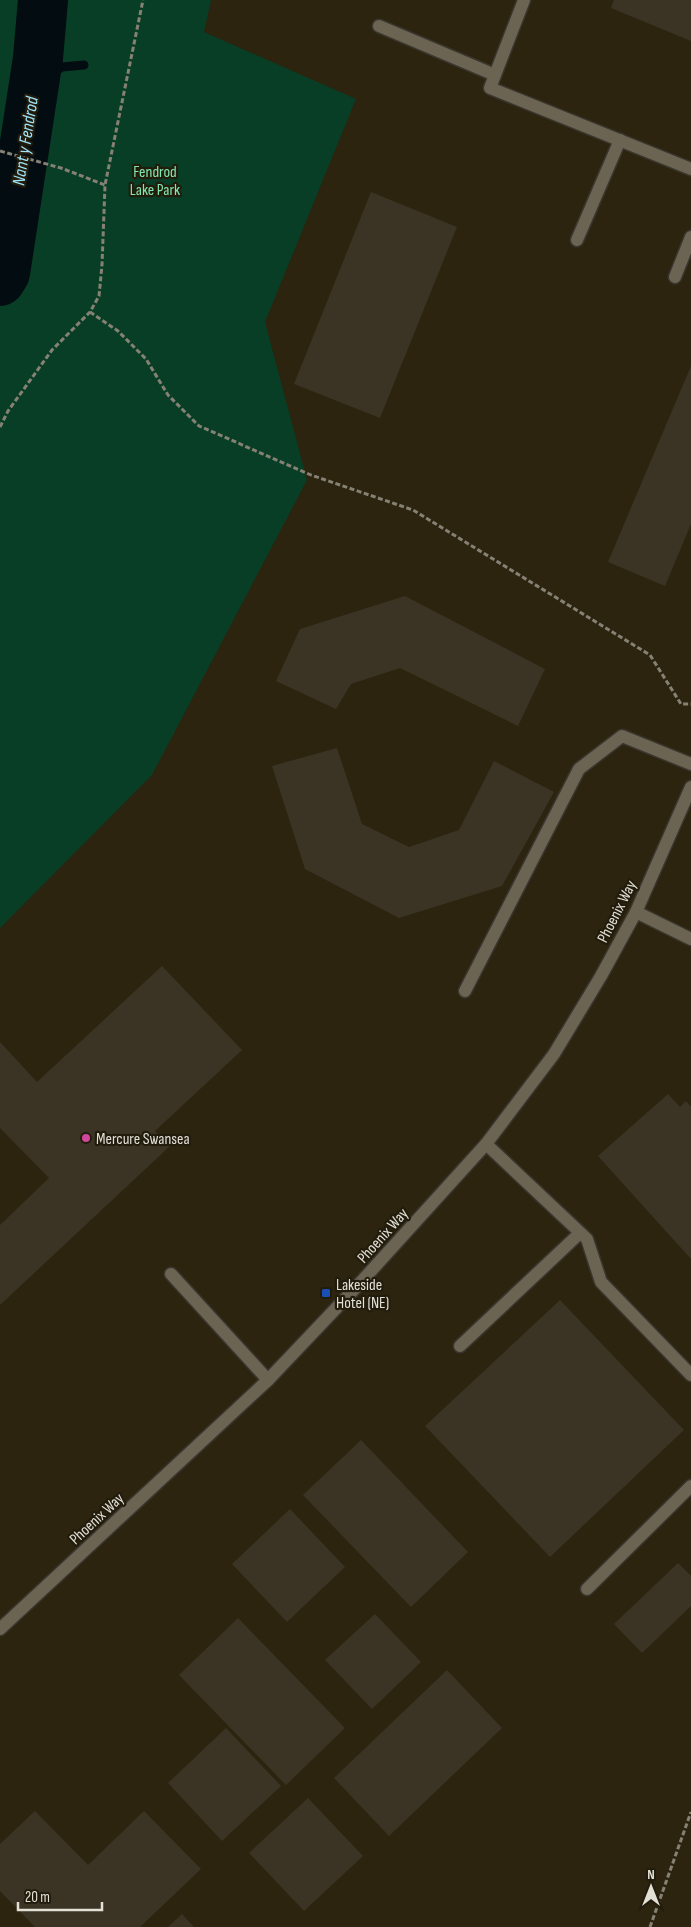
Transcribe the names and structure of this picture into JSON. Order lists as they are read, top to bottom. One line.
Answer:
{"streets":{"street":["Phoenix Way"]},"water":["Nant y Fendrod"],"parks":["Fendrod Lake Park"],"places":{"other":["Mercure Swansea"],"transit":["Lakeside Hotel (NE)"]},"scale_bar":"20 m","north":"top"}
